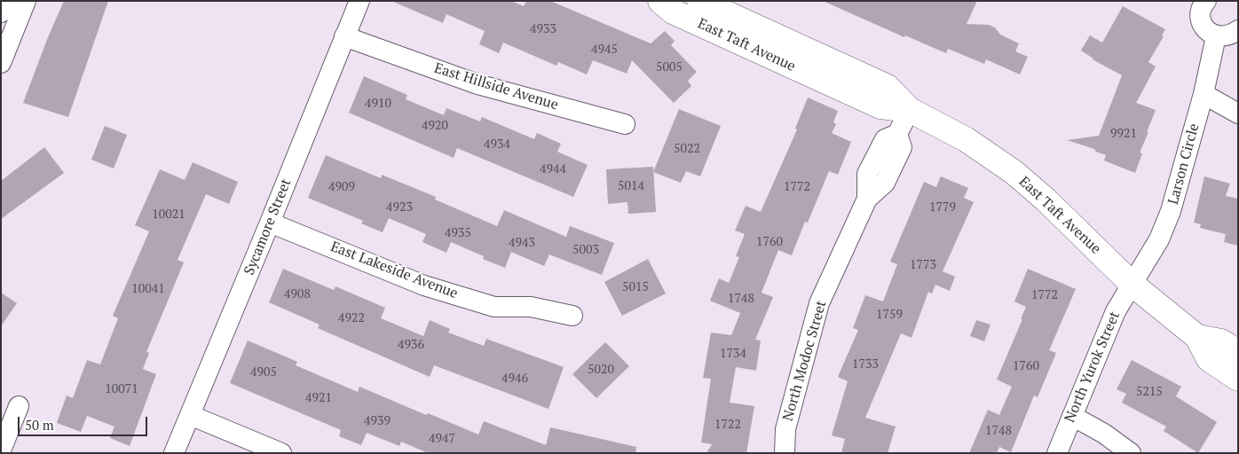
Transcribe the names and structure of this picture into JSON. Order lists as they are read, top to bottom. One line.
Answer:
{"streets":{"street":["East Taft Avenue","East Hillside Avenue","Larson Circle","Sycamore Street","East Lakeside Avenue","North Modoc Street","North Yurok Street"]},"crossings":[["East Taft Avenue","Larson Circle"],["East Taft Avenue","North Modoc Street"],["East Taft Avenue","North Yurok Street"],["East Hillside Avenue","Sycamore Street"],["Larson Circle","North Yurok Street"],["Sycamore Street","East Lakeside Avenue"]],"house_numbers":["4933","4945","5005","4910","4920","9921","4934","5022","4944","5014","4909","1772","4923","1779","10021","4935","1760","4943","5003","1773","5015","10041","4908","1772","1748","1759","4922","4936","1734","1733","1760","5020","4905","4946","10071","5215","4921","4939","1722","1748","4947"],"scale_bar":"50 m"}
